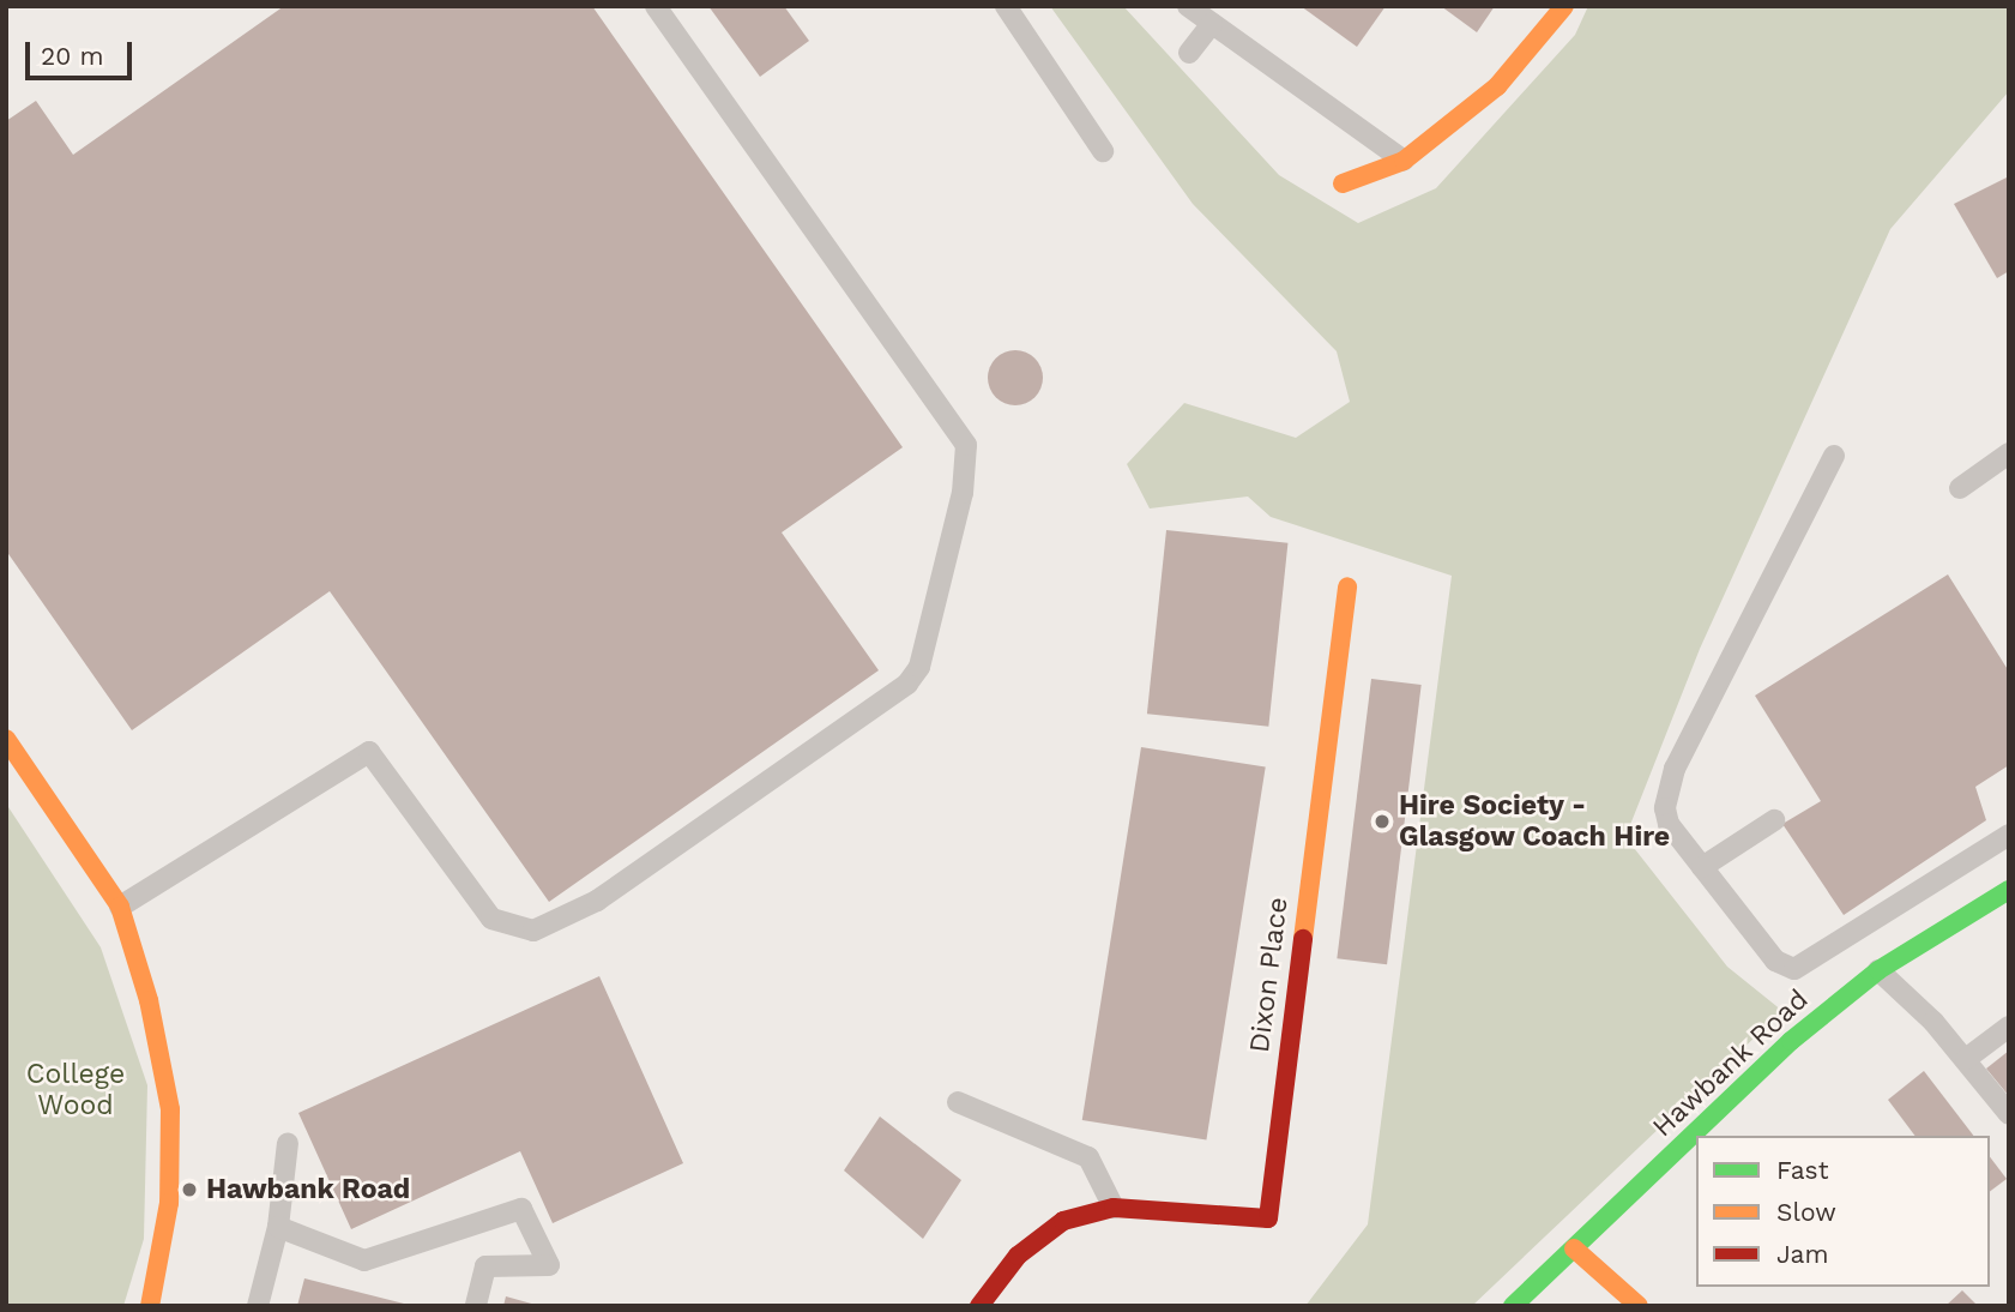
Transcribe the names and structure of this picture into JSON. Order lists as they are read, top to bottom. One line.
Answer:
{"streets":{"street":["Dixon Place","Hawbank Road"]},"parks":["College Wood"],"places":["Hire Society - Glasgow Coach Hire","Hawbank Road"],"legend":["Fast","Slow","Jam"],"scale_bar":"20 m"}
